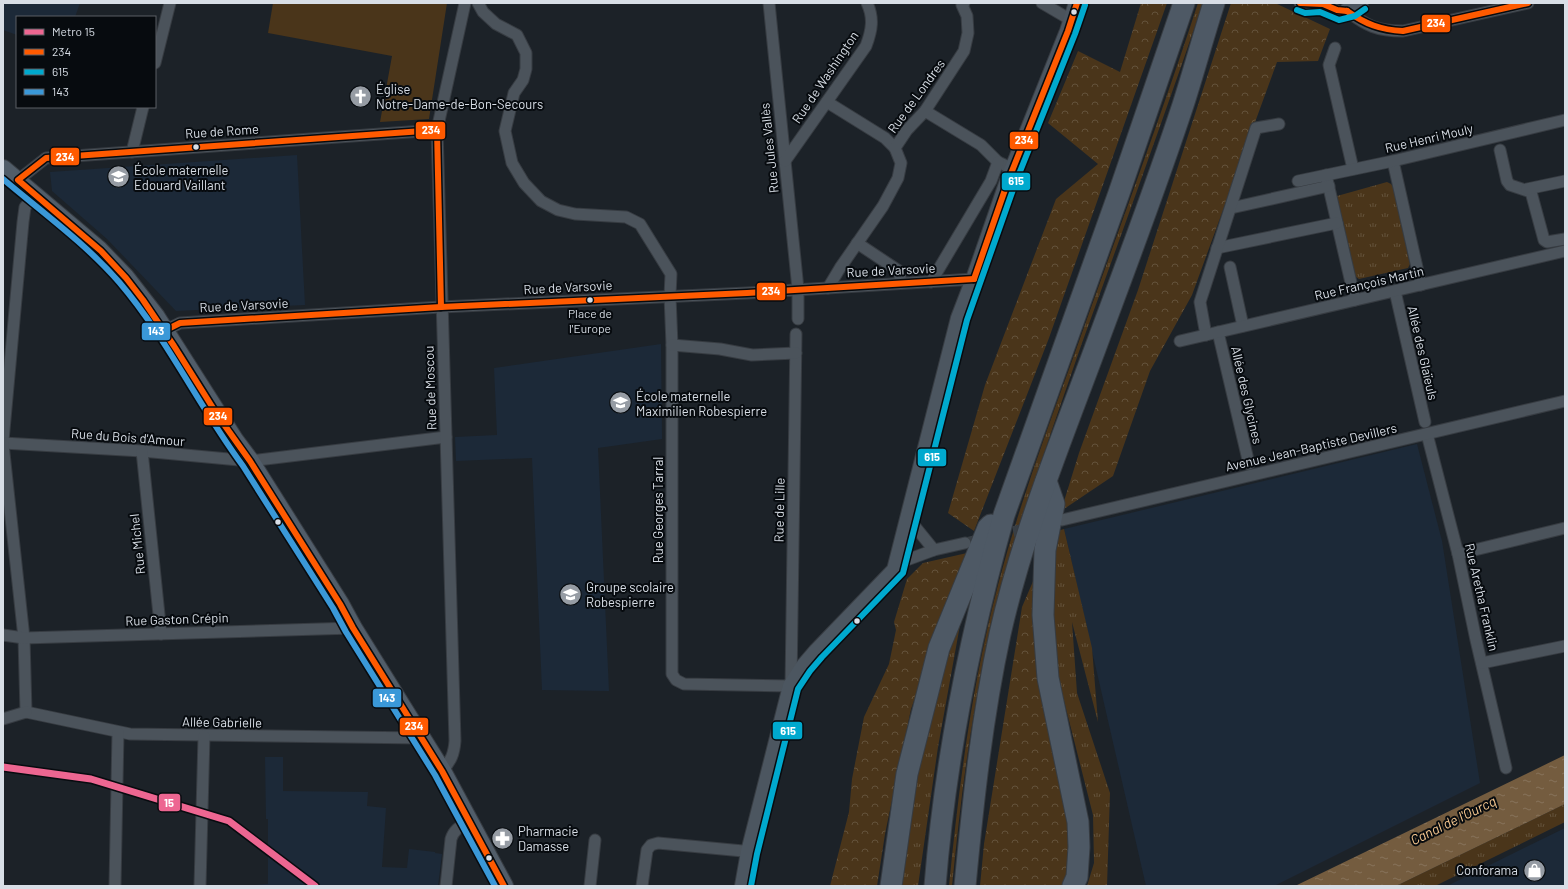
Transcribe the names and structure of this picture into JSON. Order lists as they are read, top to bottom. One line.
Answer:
{"streets":{"street":["Rue de Washington","Rue de Londres","Rue de Rome","Rue Henri Mouly","Rue Jules Vallès","Rue de Varsovie","Rue François Martin","Allée des Glaïeuls","Rue de Moscou","Allée des Glycines","Rue du Bois d'Amour","Avenue Jean-Baptiste Devillers","Rue Georges Tarral","Rue de Lille","Rue Michel","Rue Aretha Franklin","Rue Gaston Crépin","Allée Gabrielle"]},"crossings":[["Rue de Washington","Rue Jules Vallès"],["Rue de Londres","Rue de Varsovie"],["Rue de Rome","Rue de Moscou"],["Rue Jules Vallès","Rue de Varsovie"],["Rue de Varsovie","Rue de Moscou"],["Rue de Varsovie","Rue Georges Tarral"],["Rue François Martin","Allée des Glaïeuls"],["Rue François Martin","Allée des Glycines"],["Rue de Moscou","Rue du Bois d'Amour"],["Rue du Bois d'Amour","Rue Michel"],["Avenue Jean-Baptiste Devillers","Rue Aretha Franklin"],["Rue Georges Tarral","Rue de Lille"],["Rue Michel","Rue Gaston Crépin"]],"water":["Canal de l'Ourcq"],"places":{"church":["Église Notre-Dame-de-Bon-Secours"],"school or university":["École maternelle Edouard Vaillant","École maternelle Maximilien Robespierre","Groupe scolaire Robespierre"],"other":["Place de l'Europe"],"pharmacy":["Pharmacie Damasse"],"shop":["Conforama"]},"lines":["transit line 234","transit line 615","transit line 143","metro line 15"],"legend":["Metro 15","234","615","143"]}
